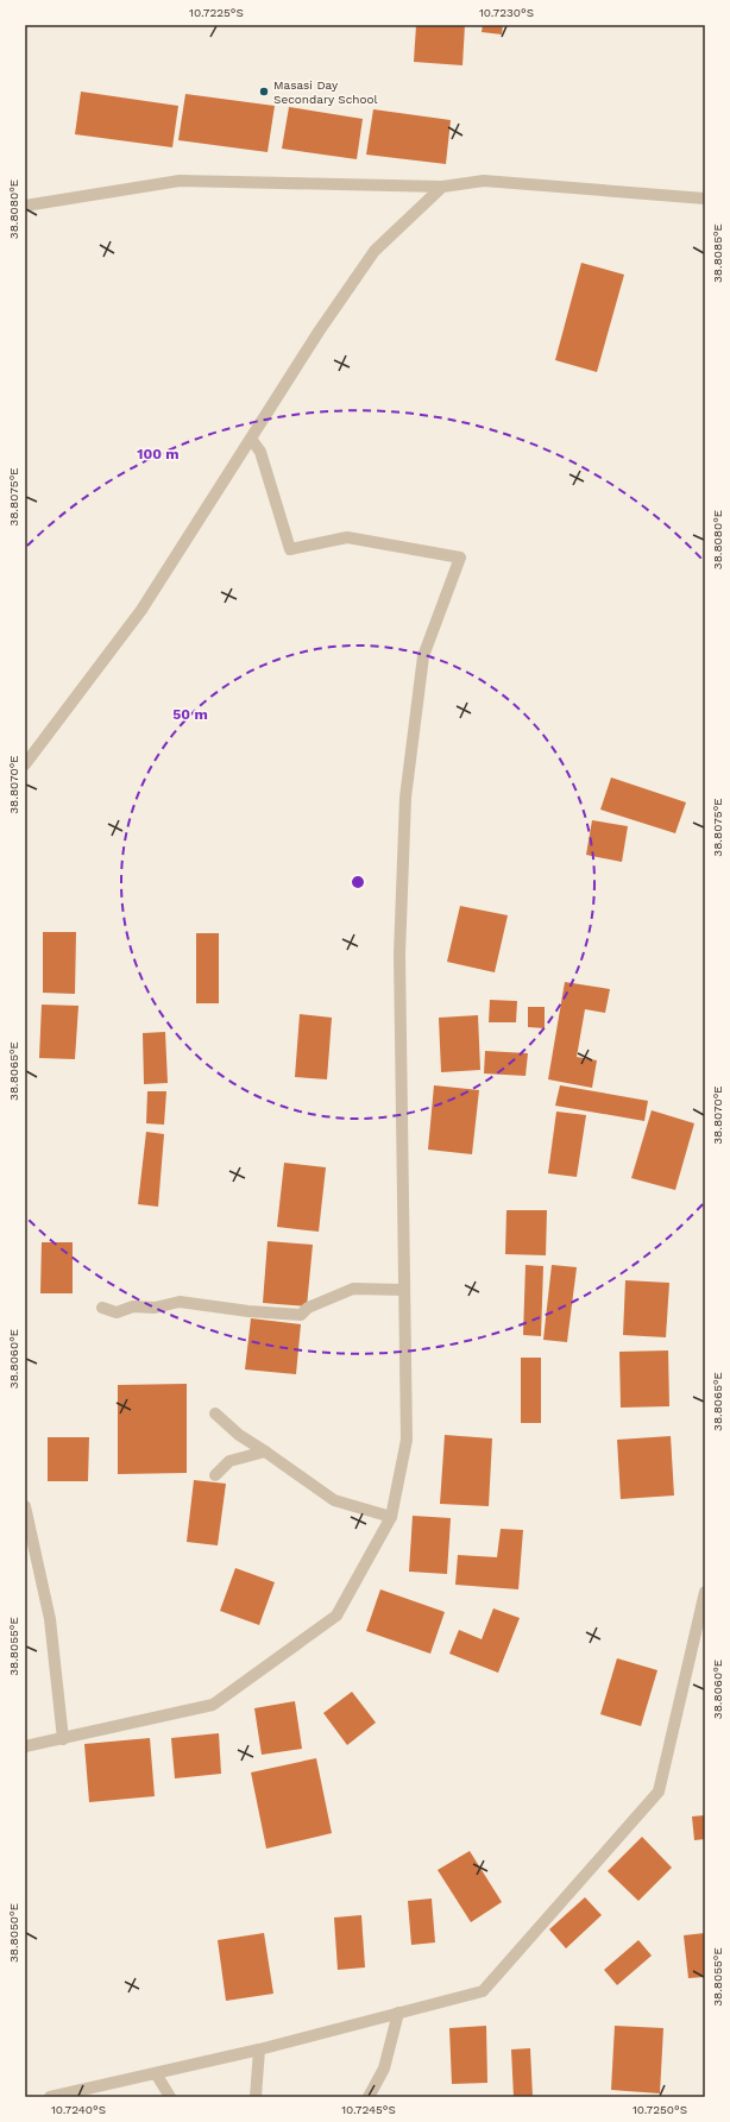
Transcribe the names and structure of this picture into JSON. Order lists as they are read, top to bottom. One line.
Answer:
{"places":["Masasi Day Secondary School"],"coordinates":["10.7225°S","10.7230°S","38.8080°E","38.8085°E","38.8075°E","38.8070°E","38.8065°E","38.8060°E","38.8055°E","38.8050°E","10.7240°S","10.7245°S","10.7250°S"],"rings":["100 m","50 m"]}
